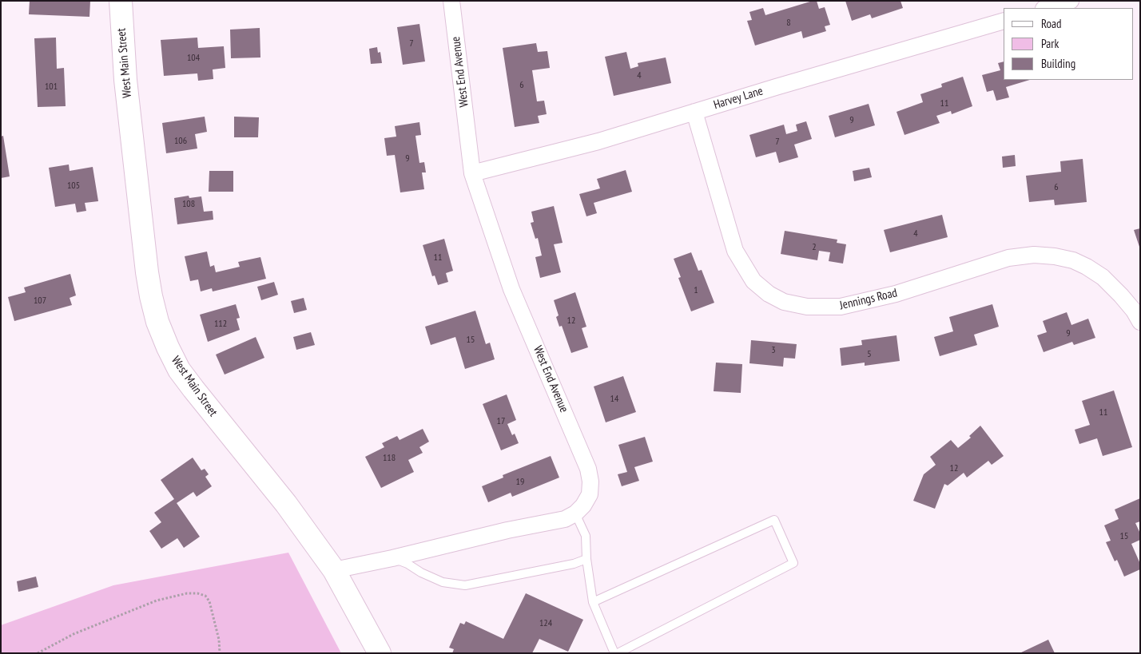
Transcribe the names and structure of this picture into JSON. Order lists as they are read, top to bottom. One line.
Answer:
{"streets":{"main road":["West Main Street"],"street":["West End Avenue","Harvey Lane","Jennings Road"]},"crossings":[["West End Avenue","Harvey Lane"],["Harvey Lane","Jennings Road"]],"house_numbers":["8","7","104","4","6","101","11","9","106","7","9","105","6","108","4","2","11","1","107","12","112","9","15","3","5","14","11","17","118","12","19","15","124"],"legend":["Road","Park","Building"]}
